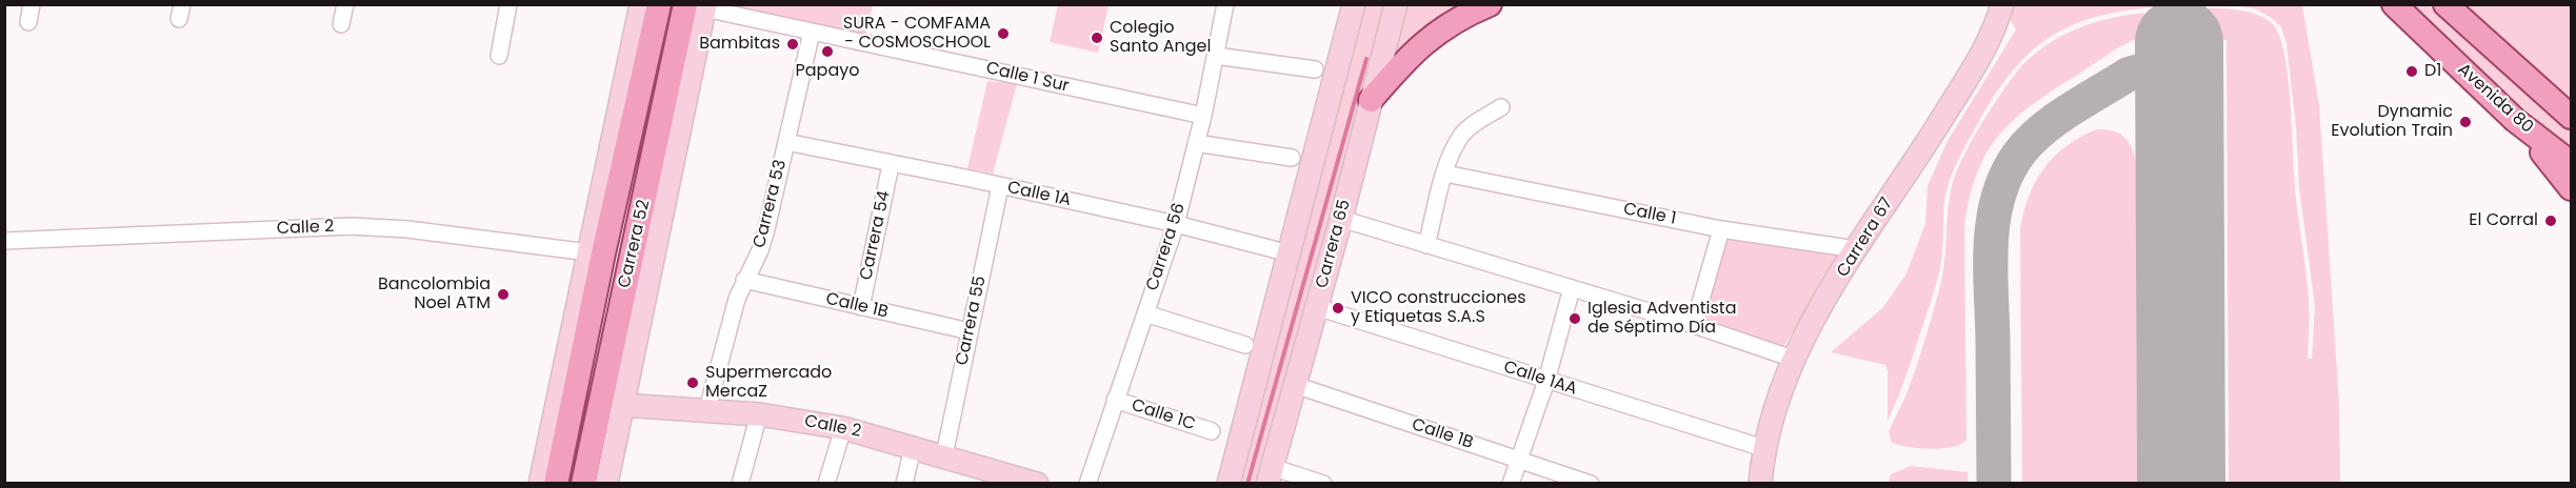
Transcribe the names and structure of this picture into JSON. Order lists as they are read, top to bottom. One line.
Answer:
{"streets":{"main road":["Avenida 80","Carrera 52"],"street":["Calle 1 Sur","Calle 1A","Carrera 53","Calle 1","Calle 2","Carrera 54","Carrera 67","Carrera 65","Carrera 56","Calle 1B","Carrera 55","Calle 1AA","Calle 1C"]},"crossings":[["Calle 1 Sur","Carrera 53"],["Calle 1 Sur","Carrera 52"],["Calle 1 Sur","Carrera 56"],["Calle 1A","Carrera 53"],["Calle 1A","Carrera 54"],["Calle 1A","Carrera 56"],["Calle 1A","Carrera 55"],["Carrera 53","Calle 2"],["Carrera 53","Calle 1B"],["Calle 1","Carrera 67"],["Calle 2","Carrera 52"],["Calle 2","Carrera 55"],["Carrera 54","Calle 1B"],["Carrera 67","Calle 1AA"],["Carrera 65","Calle 1B"],["Carrera 65","Calle 1AA"],["Carrera 56","Calle 1C"],["Calle 1B","Carrera 55"]],"places":["SURA - COMFAMA - COSMOSCHOOL","Colegio Santo Angel","Bambitas","Papayo","D1","Dynamic Evolution Train","El Corral","Bancolombia Noel ATM","VICO construcciones y Etiquetas S.A.S","Iglesia Adventista de Séptimo Día","Supermercado MercaZ"]}
